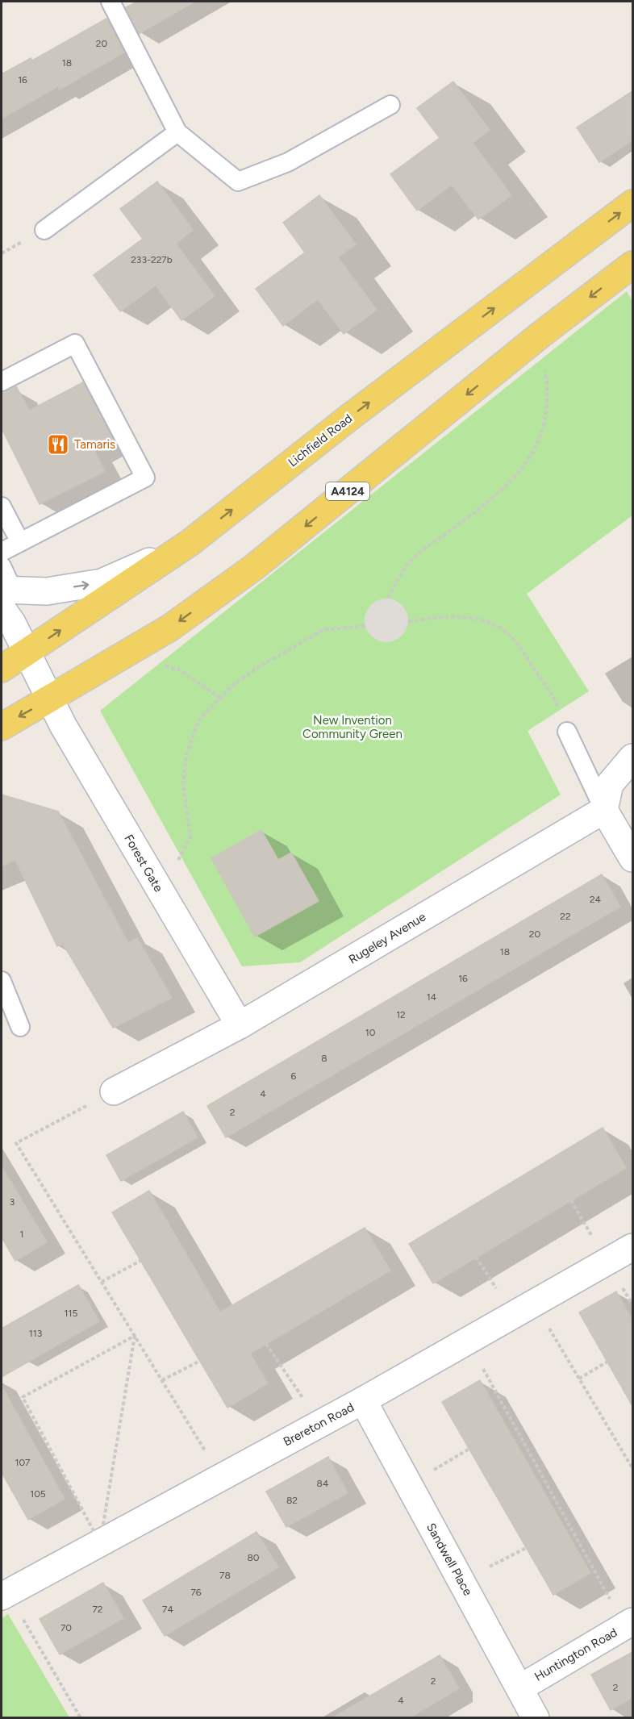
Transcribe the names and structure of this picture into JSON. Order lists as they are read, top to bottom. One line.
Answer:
{"streets":{"main road":["Lichfield Road","A4124"],"street":["Forest Gate","Rugeley Avenue","Brereton Road","Sandwell Place","Huntington Road"]},"crossings":[["Lichfield Road","Forest Gate"],["A4124","Forest Gate"],["Forest Gate","Rugeley Avenue"],["Brereton Road","Sandwell Place"],["Sandwell Place","Huntington Road"]],"parks":["New Invention Community Green"],"places":{"restaurant":["Tamaris"]},"house_numbers":["20","18","16","233-227b","24","22","20","18","16","14","12","10","8","6","4","2","3","1","115","113","107","84","105","82","80","78","76","72","74","70","2","2","4"]}
